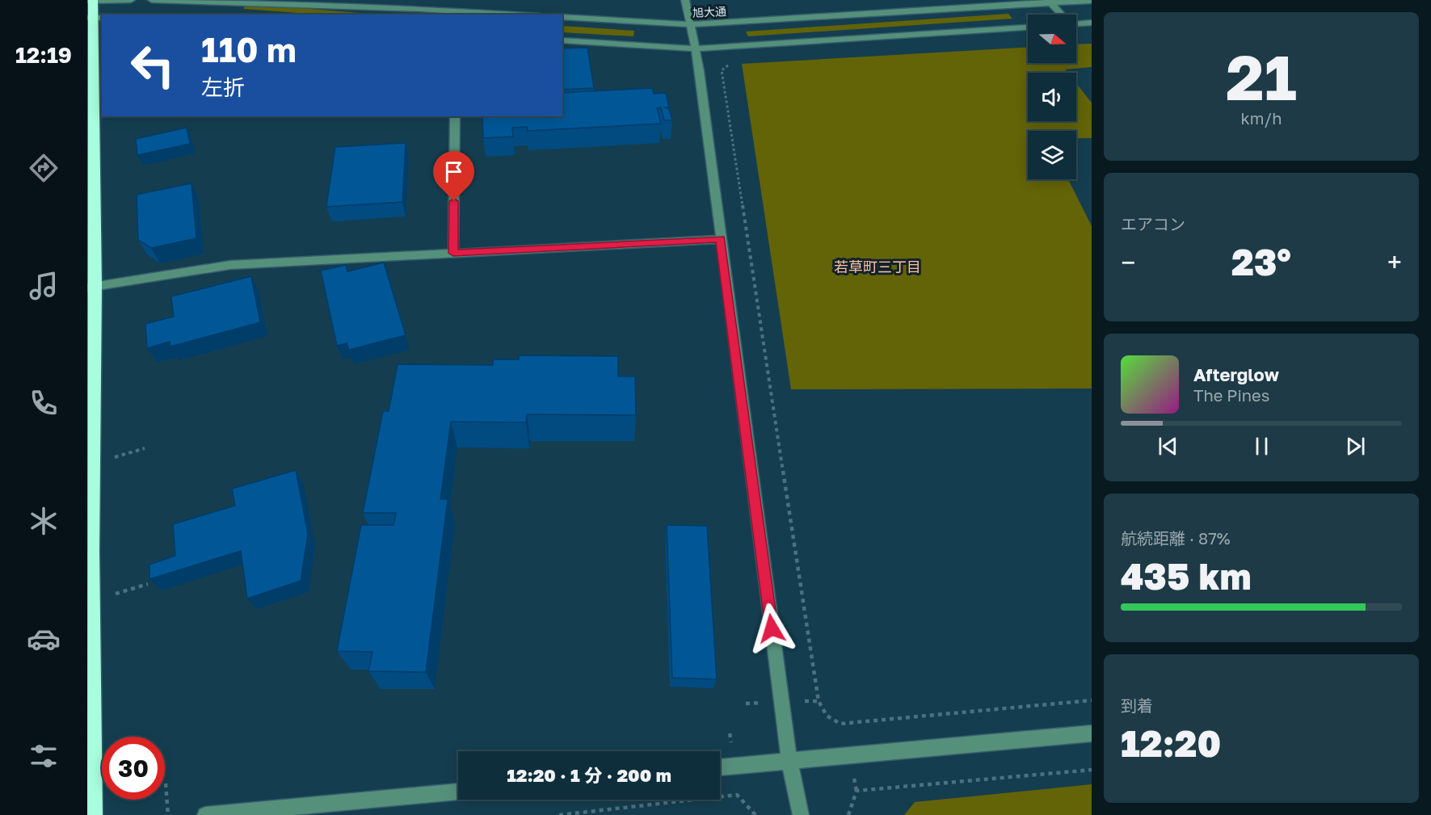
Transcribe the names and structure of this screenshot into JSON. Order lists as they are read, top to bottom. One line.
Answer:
{"streets":{"street":["旭大通"]},"districts":["若草町三丁目"],"north":"right","page":{"tabs":"12:19","tile":[["21","km/h"],"エアコン",["航続距離 · 87%","435 km"],["到着","12:20"]],"turn":["110 m","左折"],"heat":["−","23°","+"],"song":["Afterglow","The Pines"],"limit":"30","trip":"12:20 · 1 分 · 200 m"}}
